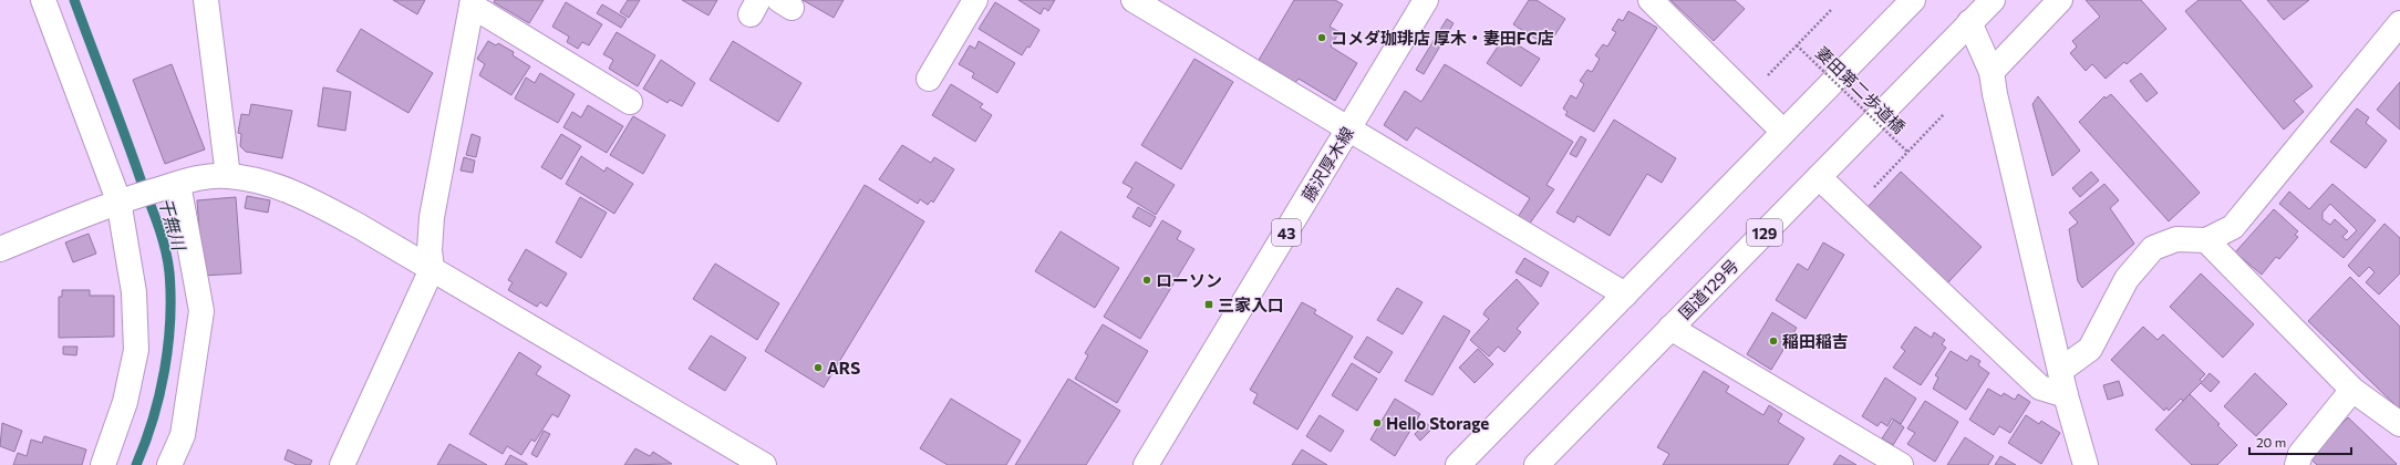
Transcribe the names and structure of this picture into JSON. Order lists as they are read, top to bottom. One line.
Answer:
{"streets":{"main road":["藤沢厚木線","43","129","国道129号"],"path":["妻田第二歩道橋"]},"water":["干無川"],"places":{"other":["コメダ珈琲店 厚木・妻田FC店","ローソン","稲田稲吉","ARS","Hello Storage"],"transit":["三家入口"]},"scale_bar":"20 m"}
